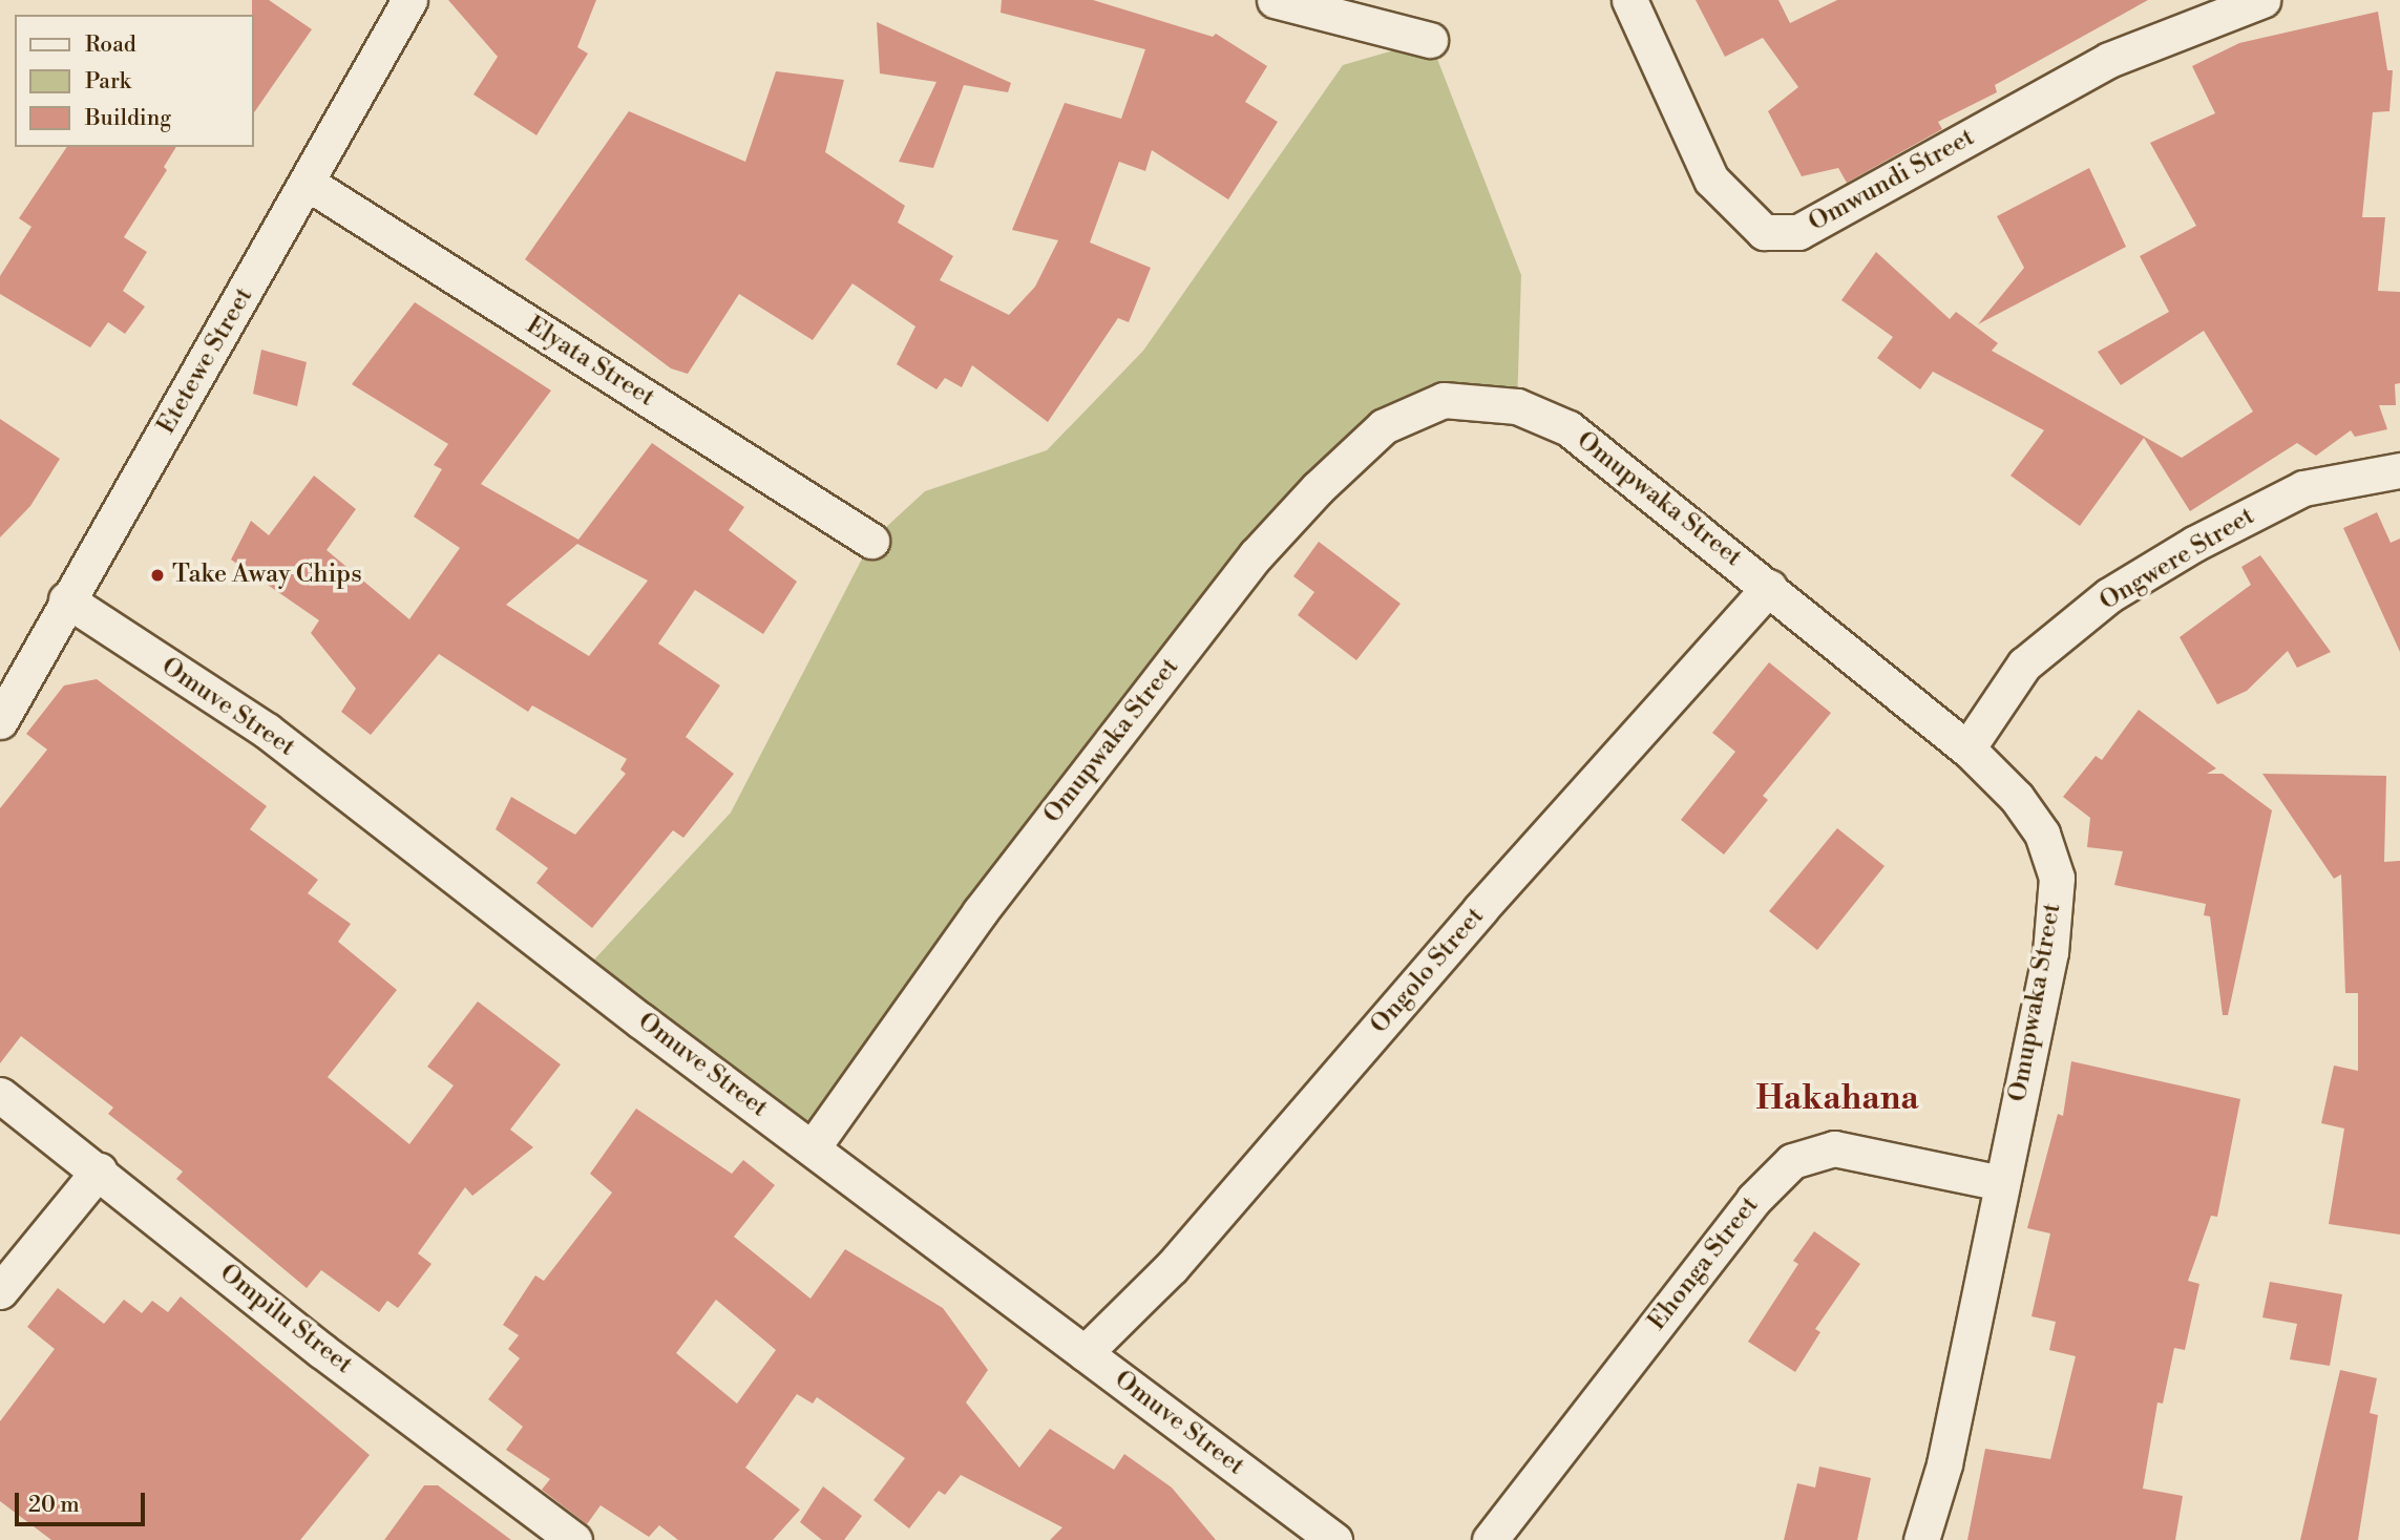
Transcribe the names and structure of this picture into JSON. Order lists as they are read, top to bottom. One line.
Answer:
{"streets":{"street":["Omwundi Street","Etetewe Street","Elyata Street","Omupwaka Street","Ongwere Street","Omuve Street","Ongolo Street","Ehonga Street","Ompilu Street"]},"crossings":[["Etetewe Street","Elyata Street"],["Etetewe Street","Omuve Street"],["Omupwaka Street","Ongwere Street"],["Omupwaka Street","Omuve Street"],["Omupwaka Street","Ongolo Street"],["Omupwaka Street","Ehonga Street"],["Omuve Street","Ongolo Street"]],"districts":["Hakahana"],"places":["Take Away Chips"],"legend":["Road","Park","Building"],"scale_bar":"20 m"}
